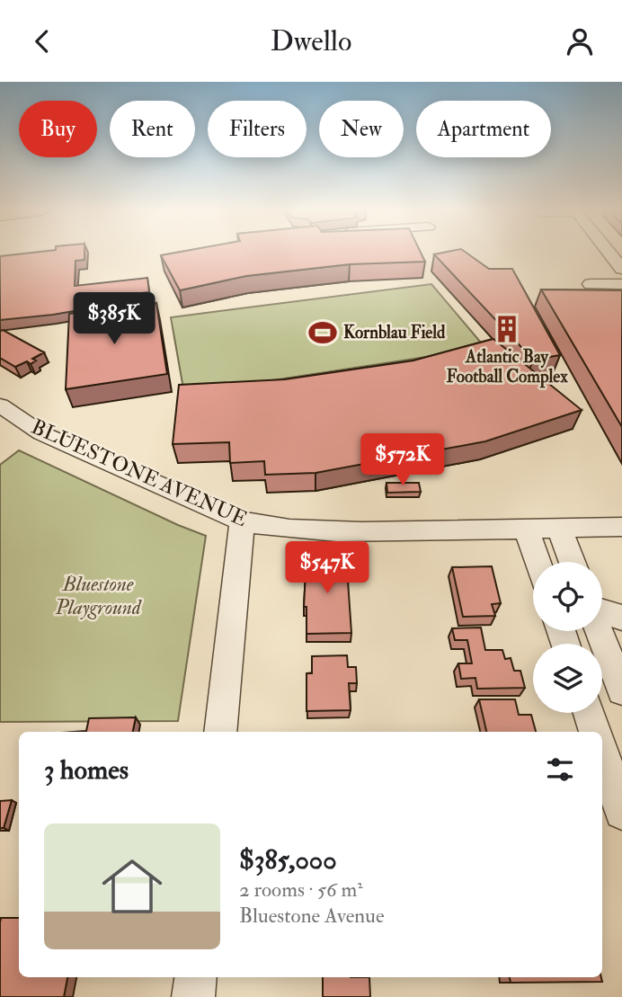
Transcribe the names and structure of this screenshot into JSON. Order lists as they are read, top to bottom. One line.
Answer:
{"streets":{"street":["BLUESTONE AVENUE"]},"parks":["Bluestone Playground"],"places":{"building":["Atlantic Bay Football Complex"],"sports":["Kornblau Field"]},"page":{"header":"Dwello","chip":["Buy","Rent","Filters","New","Apartment"],"price":["$385K","$572K","$547K"],"heading":"3 homes","list":[{"name":"$385,000","note":"2 rooms · 56 m² · Bluestone Avenue"}]}}
